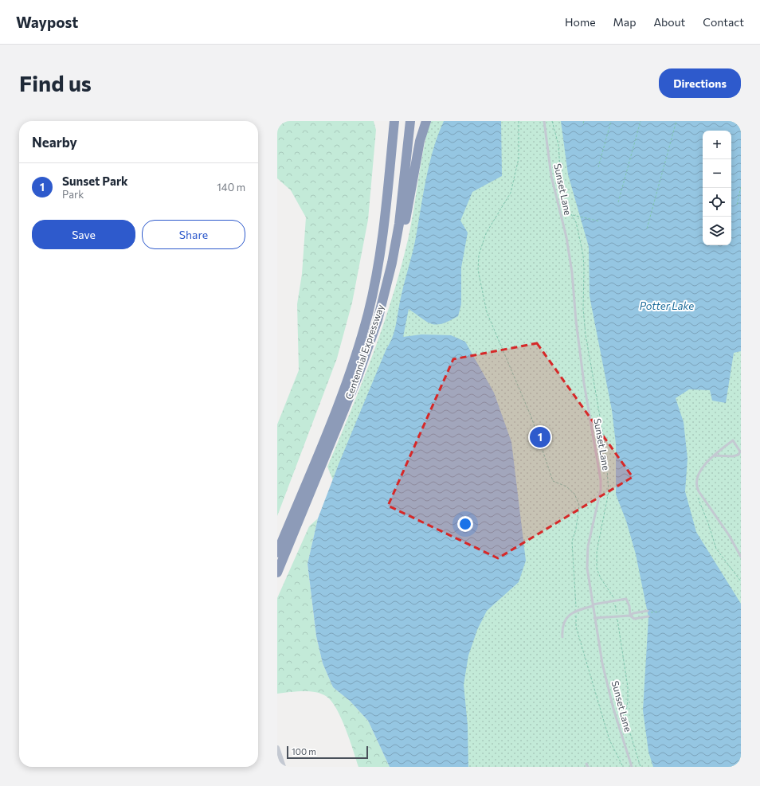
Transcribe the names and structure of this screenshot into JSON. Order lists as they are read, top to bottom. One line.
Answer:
{"streets":{"highway":["Centennial Expressway"],"lane":["Sunset Lane"]},"water":["Potter Lake"],"scale_bar":"100 m","page":{"header":"Waypost","nav":["Home","Map","About","Contact"],"buttons":["Directions",["Save","Share"]],"title":"Find us","heading":"Nearby","map_buttons":["+","−"],"list":[{"mark":"1","name":"Sunset Park","note":"Park","value":"140 m"}],"pins":"1","scale":"100 m"}}
